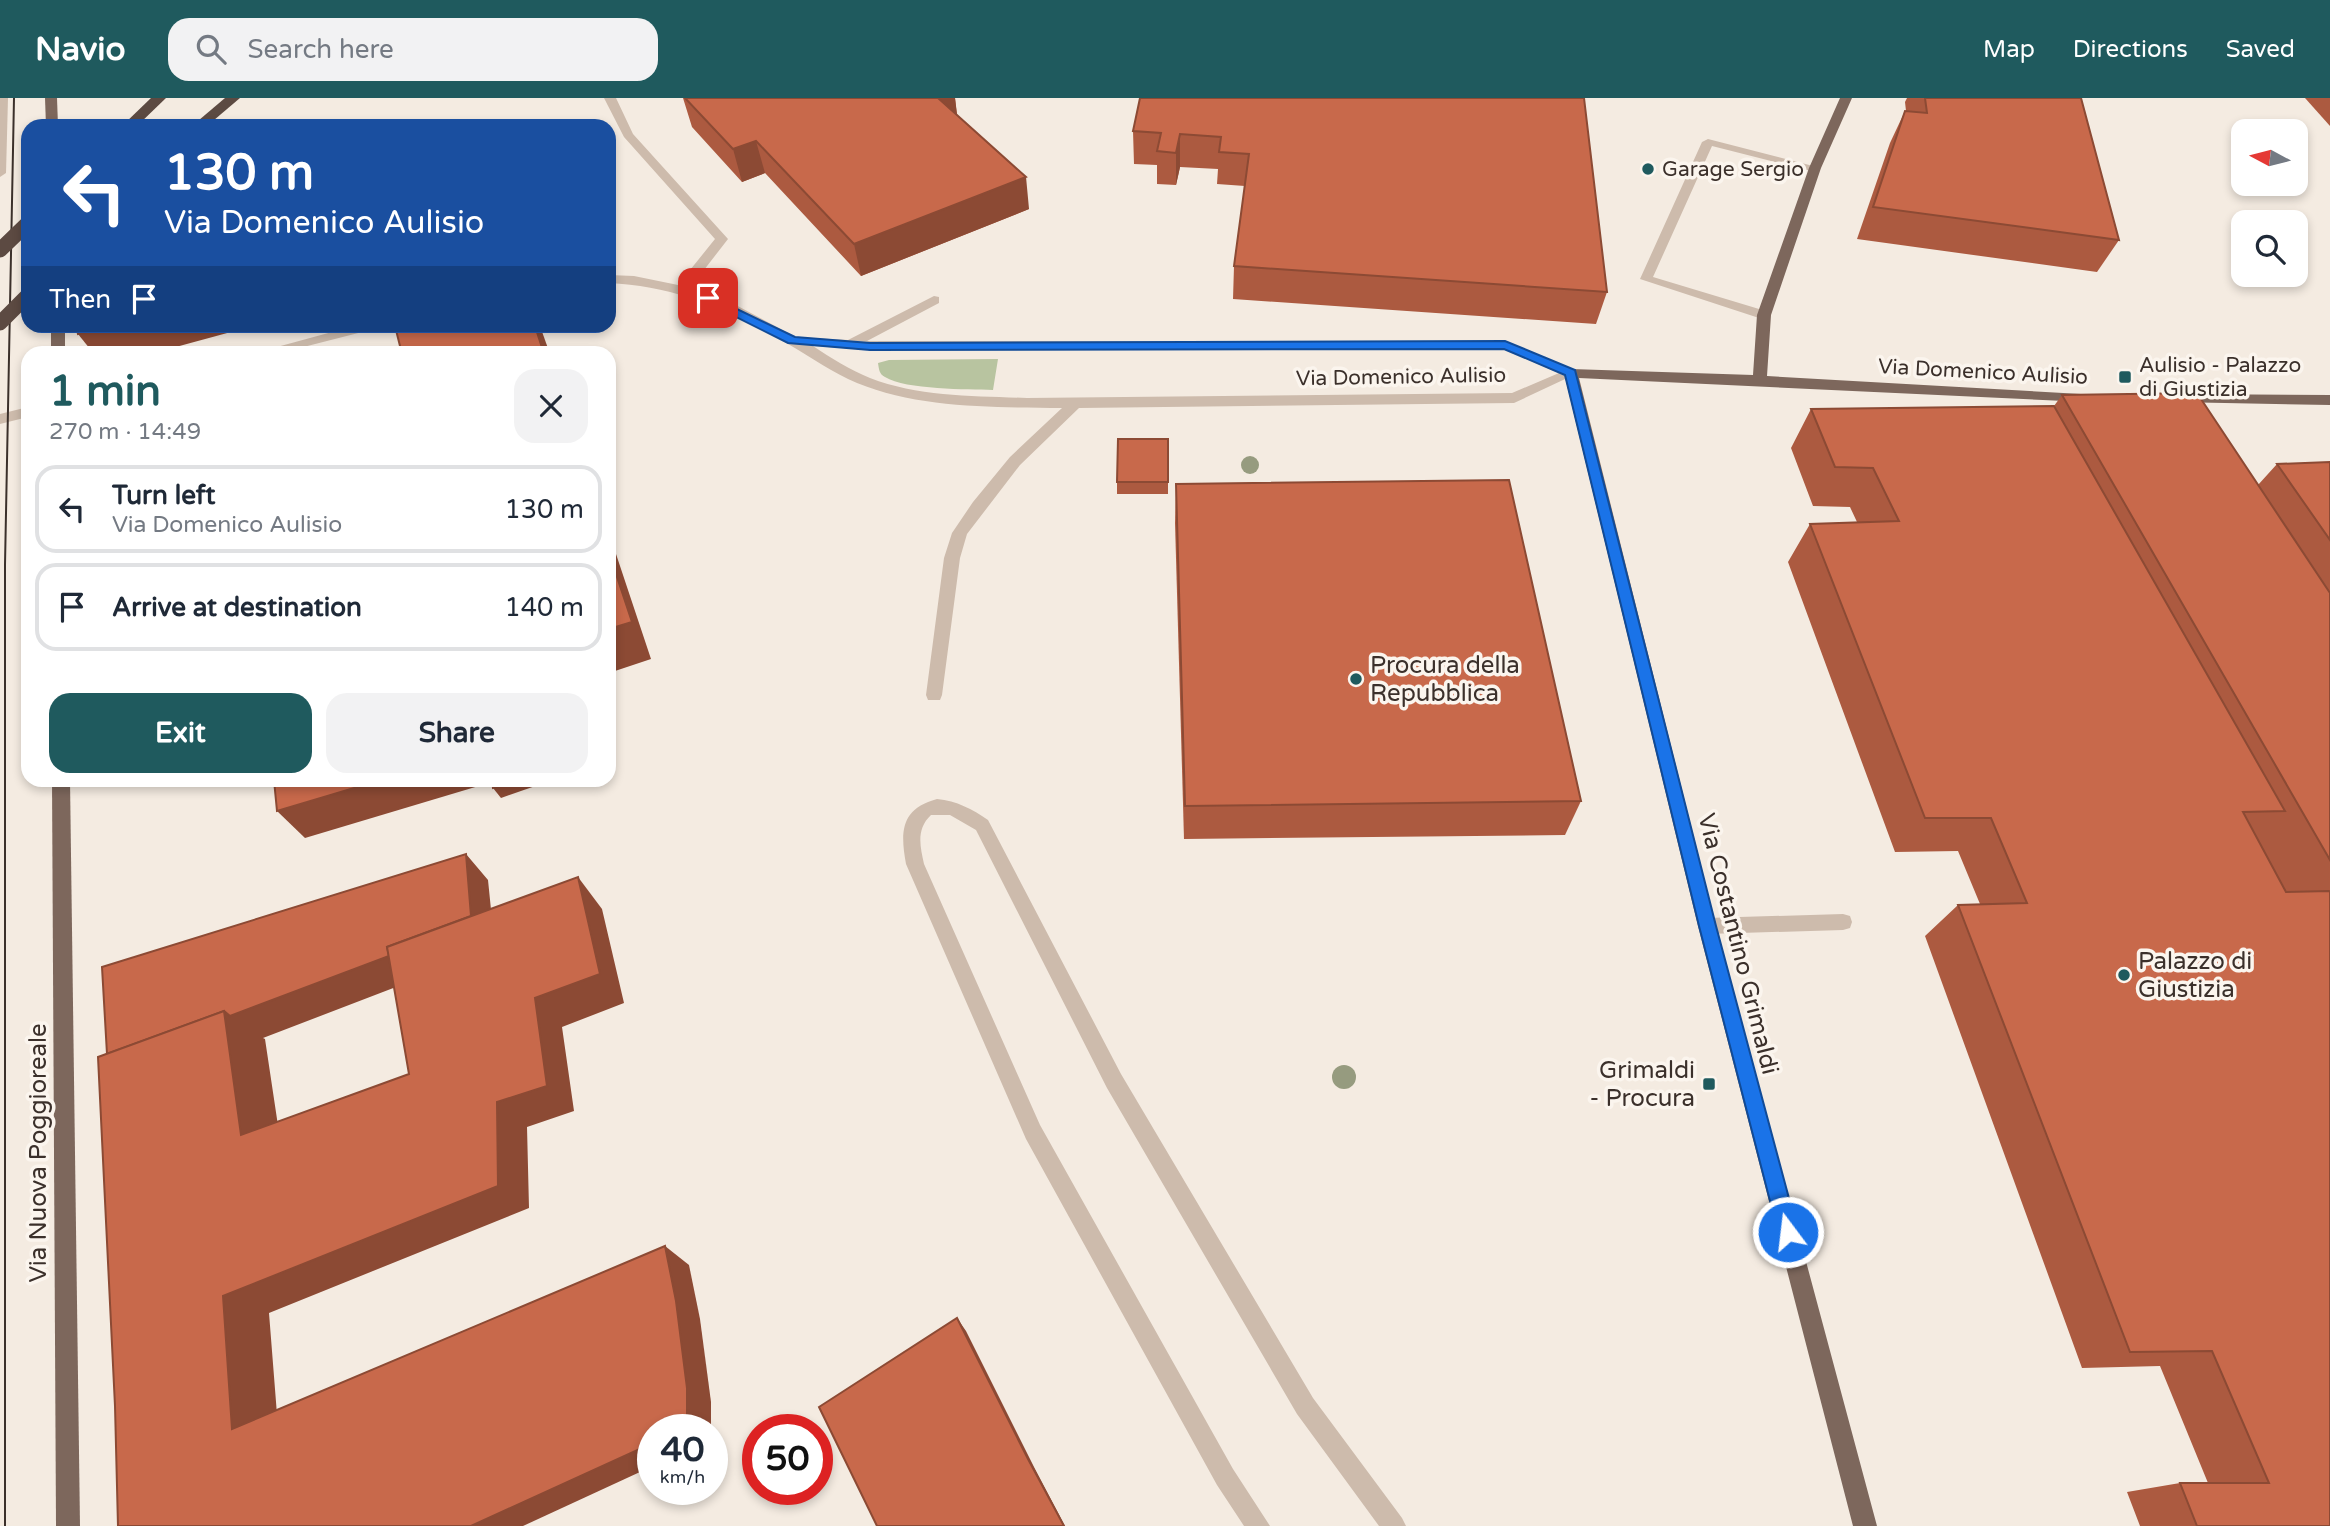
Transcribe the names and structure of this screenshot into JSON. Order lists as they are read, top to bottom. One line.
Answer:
{"streets":{"main road":["Via Domenico Aulisio","Via Costantino Grimaldi","Via Nuova Poggioreale"]},"crossings":[["Via Domenico Aulisio","Via Costantino Grimaldi"]],"places":{"other":["Garage Sergio","Procura della Repubblica","Palazzo di Giustizia"],"transit":["Aulisio - Palazzo di Giustizia","Grimaldi - Procura"]},"north":"left","page":{"header":"Navio","search":"Search here","nav":["Map","Directions","Saved"],"turn":["130 m","Via Domenico Aulisio"],"then":"Then","heading":["1 min","270 m · 14:49"],"list":[{"name":"Turn left","note":"Via Domenico Aulisio","value":"130 m"},{"name":"Arrive at destination","value":"140 m"}],"buttons":["Exit","Share"],"speed":"40 km/h","limit":"50"}}
